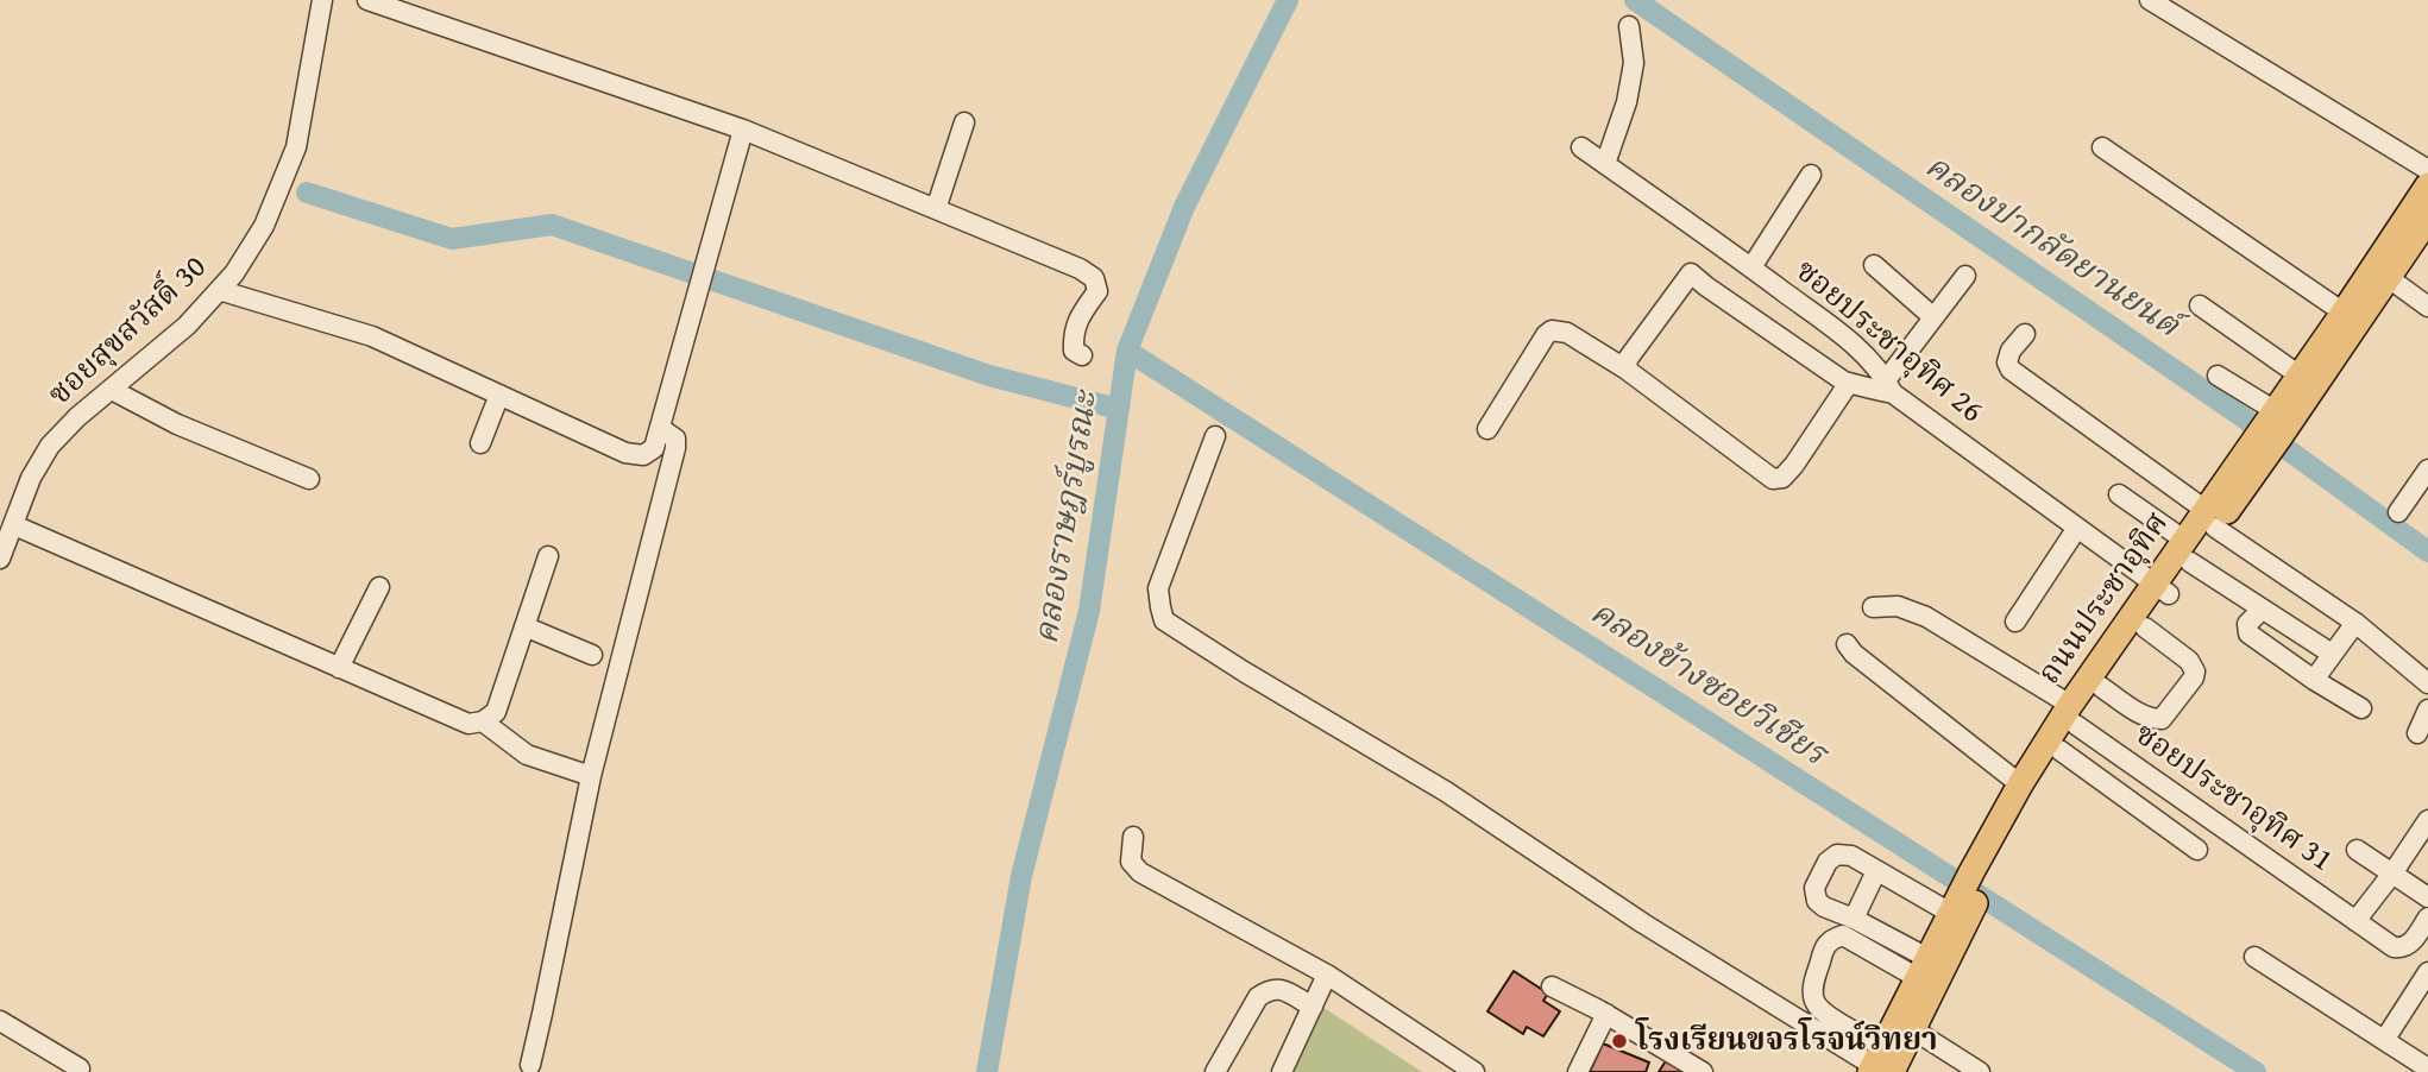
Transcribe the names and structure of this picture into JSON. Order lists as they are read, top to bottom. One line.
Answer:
{"streets":{"main road":["ถนนประชาอุทิศ"],"street":["ซอยสุขสวัสดิ์ 30","ซอยประชาอุทิศ 26","ซอยประชาอุทิศ 31"]},"crossings":[["ซอยประชาอุทิศ 26","ถนนประชาอุทิศ"],["ถนนประชาอุทิศ","ซอยประชาอุทิศ 31"]],"water":["คลองปากลัดยานยนต์","คลองราษฎร์บูรณะ","คลองข้างซอยวิเชียร"],"places":["โรงเรียนขจรโรจน์วิทยา"]}
